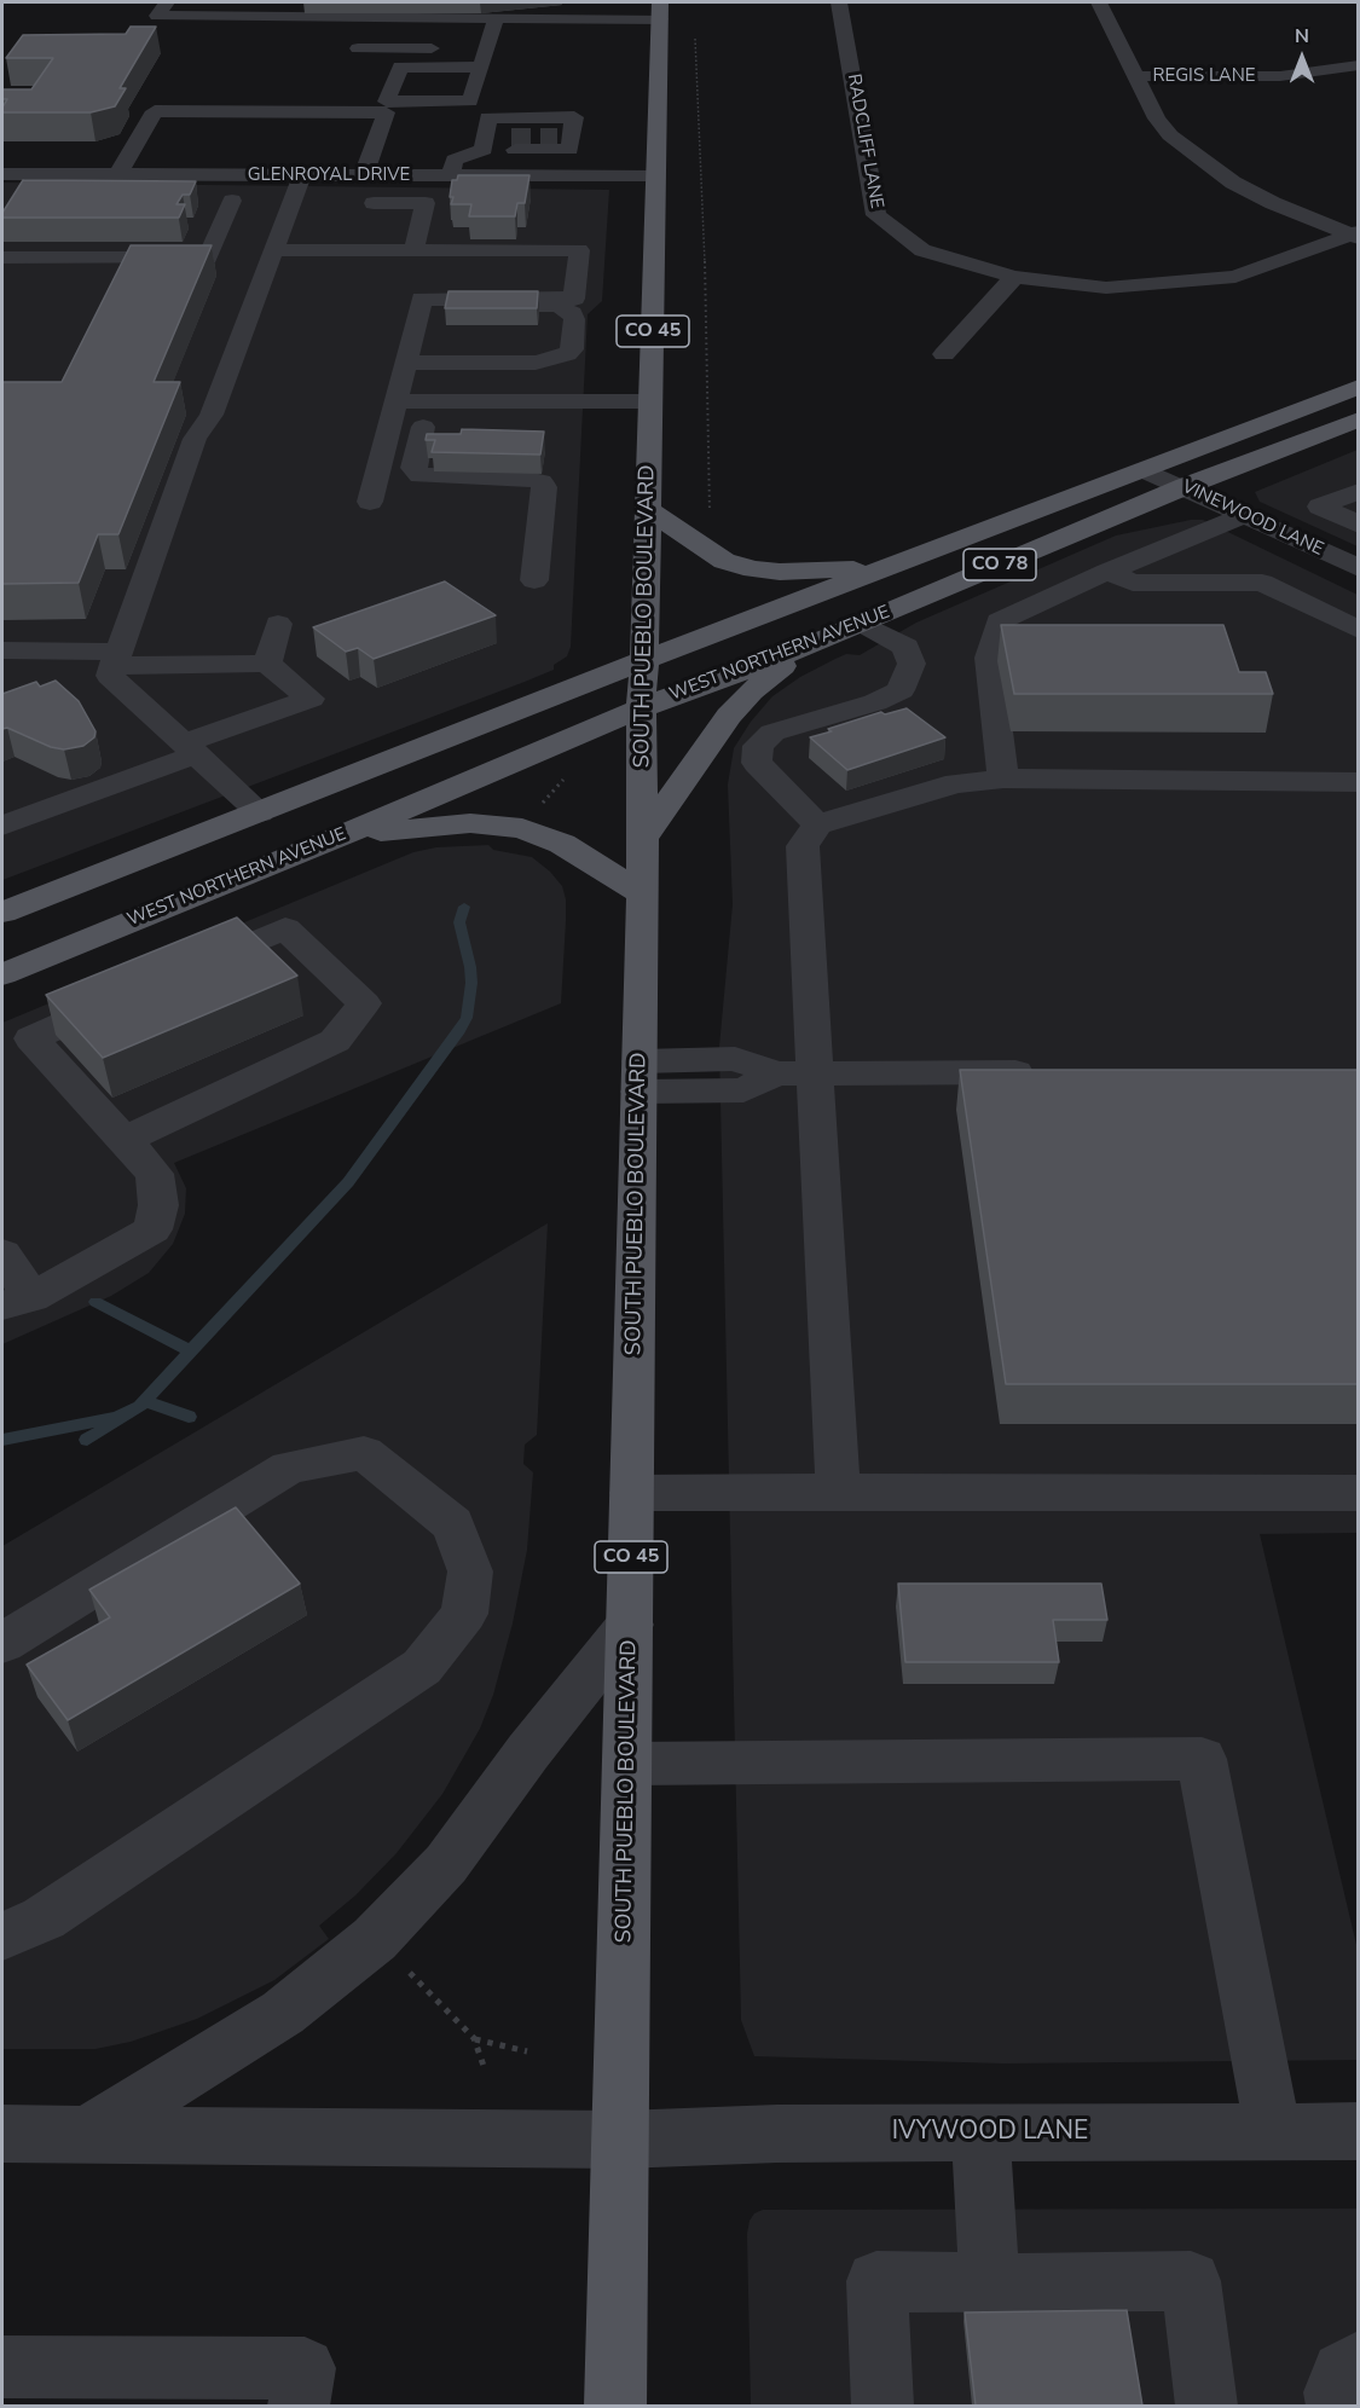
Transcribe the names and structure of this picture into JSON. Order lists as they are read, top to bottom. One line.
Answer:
{"streets":{"main road":["CO 45","CO 78","SOUTH PUEBLO BOULEVARD","WEST NORTHERN AVENUE"],"street":["REGIS LANE","RADCLIFF LANE","GLENROYAL DRIVE","VINEWOOD LANE","IVYWOOD LANE"]},"crossings":[["GLENROYAL DRIVE","SOUTH PUEBLO BOULEVARD"],["VINEWOOD LANE","WEST NORTHERN AVENUE"],["SOUTH PUEBLO BOULEVARD","WEST NORTHERN AVENUE"],["SOUTH PUEBLO BOULEVARD","IVYWOOD LANE"]],"north":"top"}
